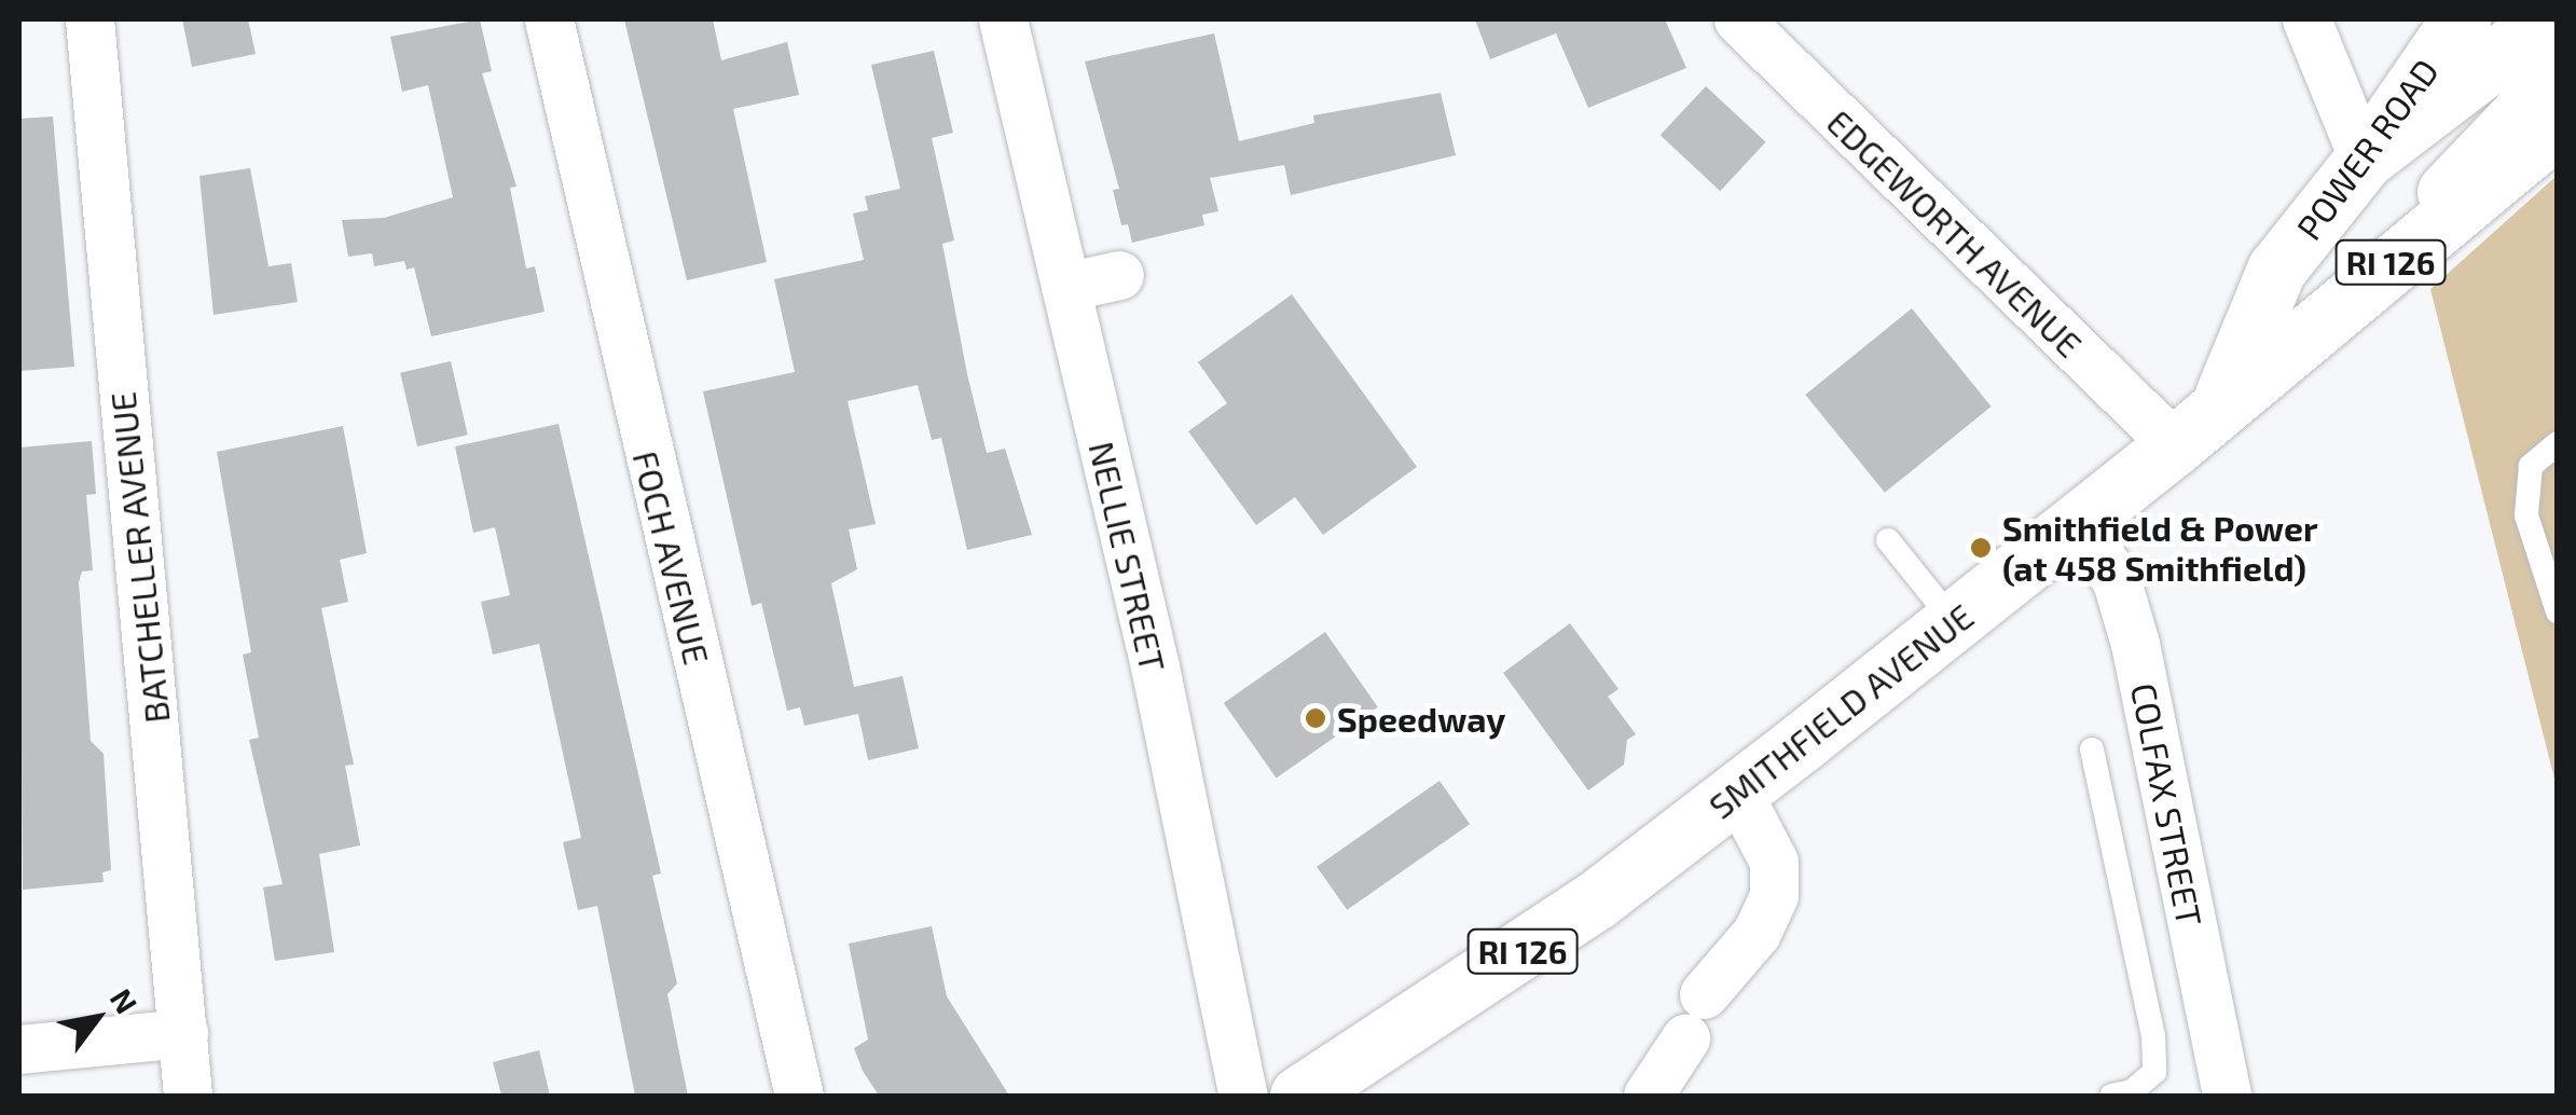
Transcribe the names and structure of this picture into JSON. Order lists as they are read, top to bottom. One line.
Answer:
{"streets":{"main road":["POWER ROAD","RI 126","SMITHFIELD AVENUE"],"street":["EDGEWORTH AVENUE","NELLIE STREET","BATCHELLER AVENUE","FOCH AVENUE","COLFAX STREET"]},"crossings":[["POWER ROAD","SMITHFIELD AVENUE"],["EDGEWORTH AVENUE","SMITHFIELD AVENUE"],["SMITHFIELD AVENUE","COLFAX STREET"]],"places":["Smithfield & Power (at 458 Smithfield)","Speedway"],"north":"top right"}
